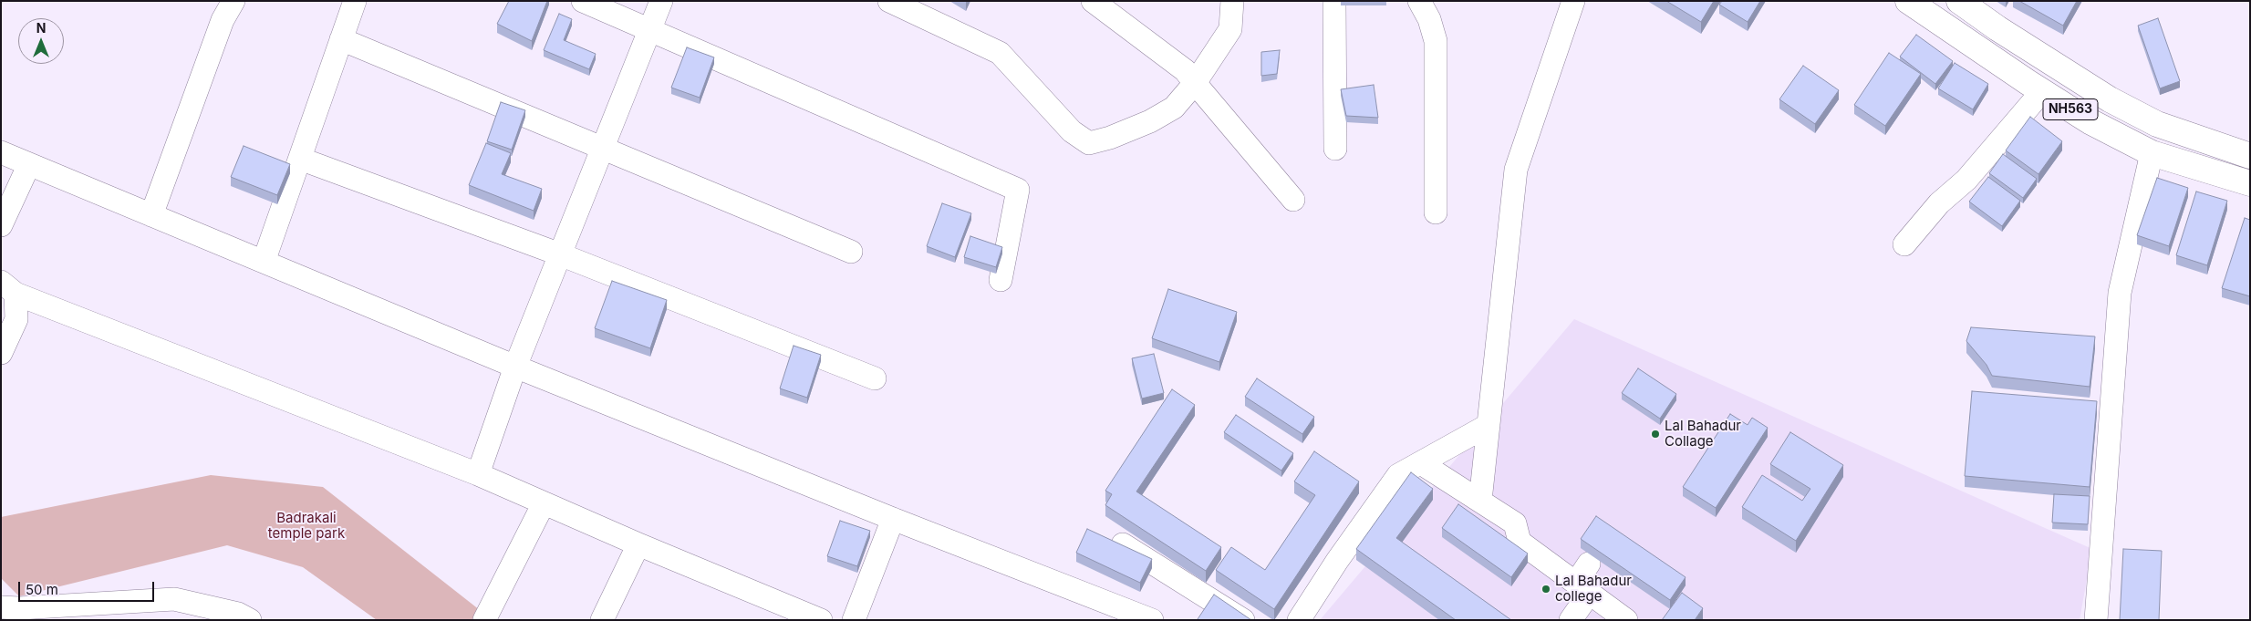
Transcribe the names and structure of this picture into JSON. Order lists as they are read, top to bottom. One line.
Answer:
{"streets":{"highway":["NH563"]},"parks":["Badrakali temple park"],"places":["Lal Bahadur Collage","Lal Bahadur college"],"scale_bar":"50 m","north":"top"}
